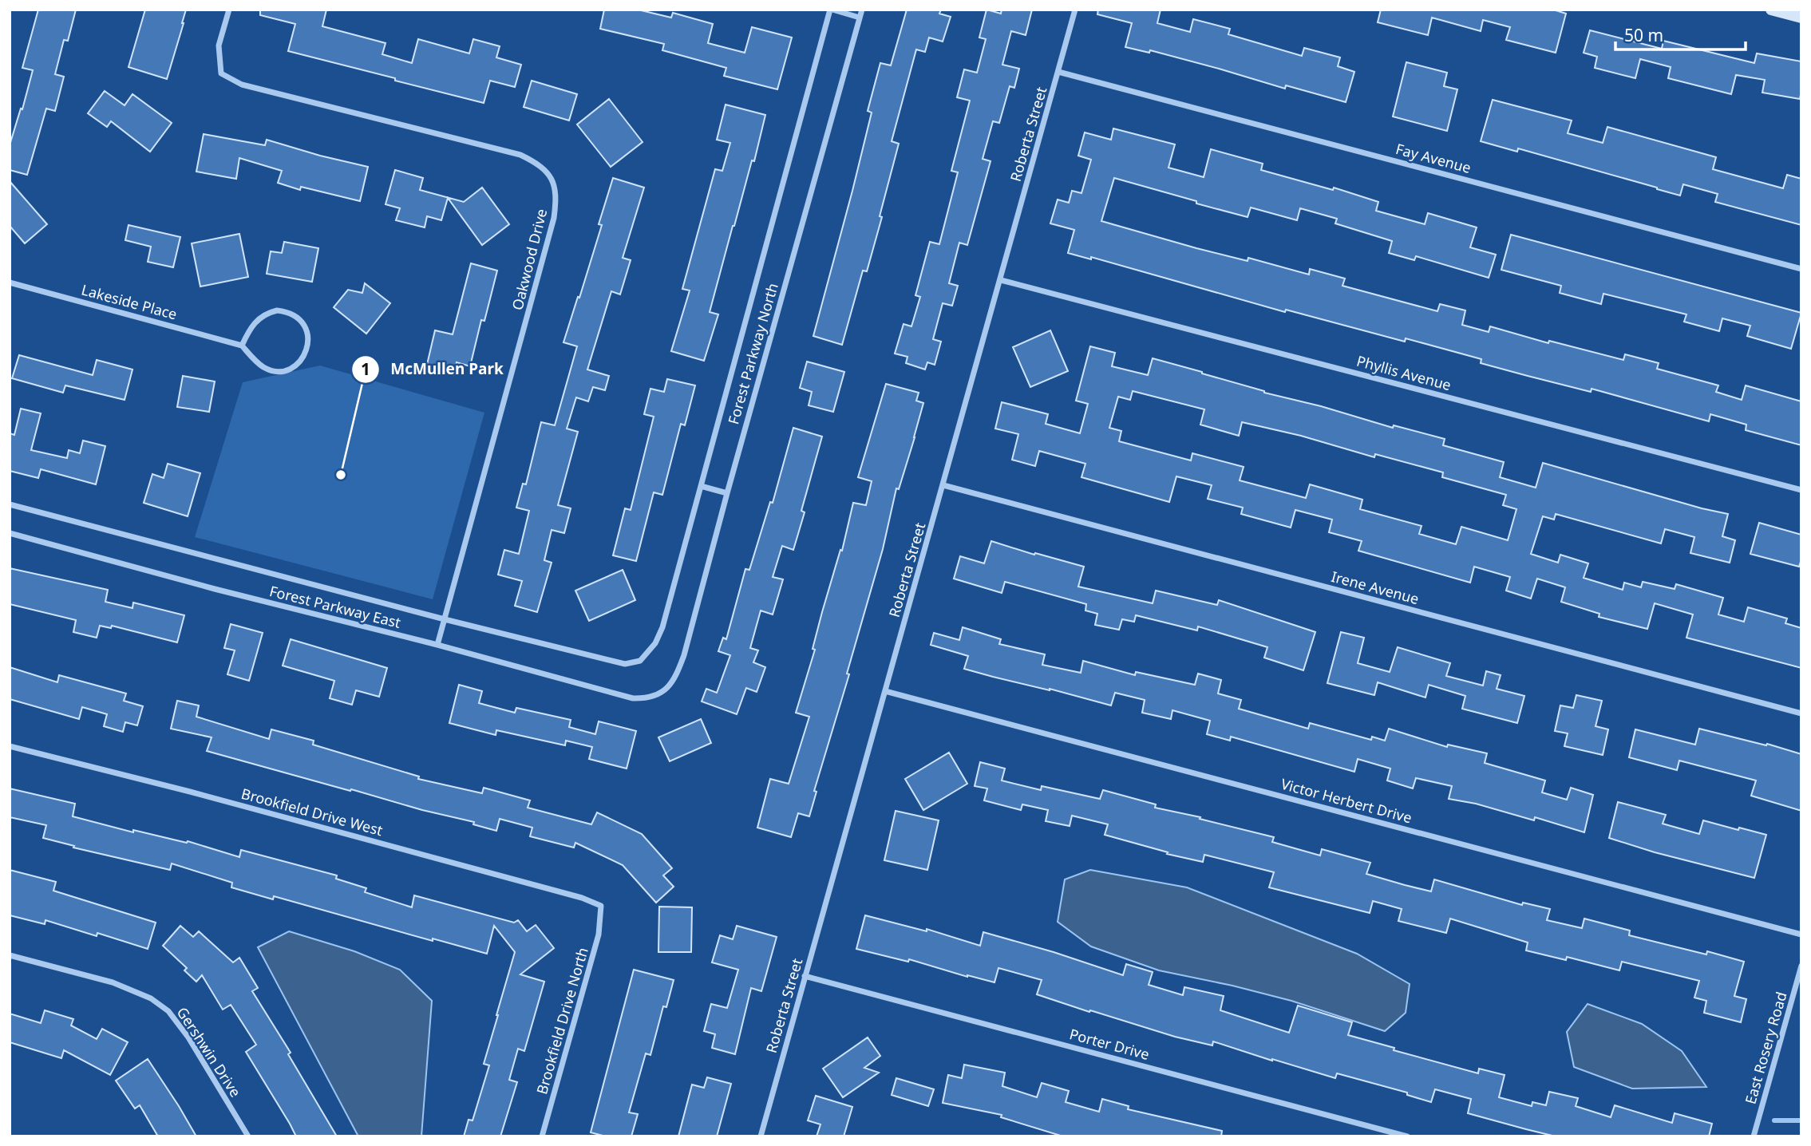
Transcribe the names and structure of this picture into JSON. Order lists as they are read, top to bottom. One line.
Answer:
{"streets":{"street":["Roberta Street","Fay Avenue","Oakwood Drive","Lakeside Place","Forest Parkway North","Phyllis Avenue","Irene Avenue","Forest Parkway East","Victor Herbert Drive","Brookfield Drive West","Brookfield Drive North","Porter Drive","East Rosery Road","Gershwin Drive"]},"crossings":[["Roberta Street","Fay Avenue"],["Roberta Street","Phyllis Avenue"],["Roberta Street","Irene Avenue"],["Roberta Street","Victor Herbert Drive"],["Roberta Street","Porter Drive"],["Oakwood Drive","Forest Parkway East"],["Forest Parkway North","Forest Parkway East"],["Brookfield Drive West","Brookfield Drive North"]],"places":["McMullen Park"],"scale_bar":"50 m"}
